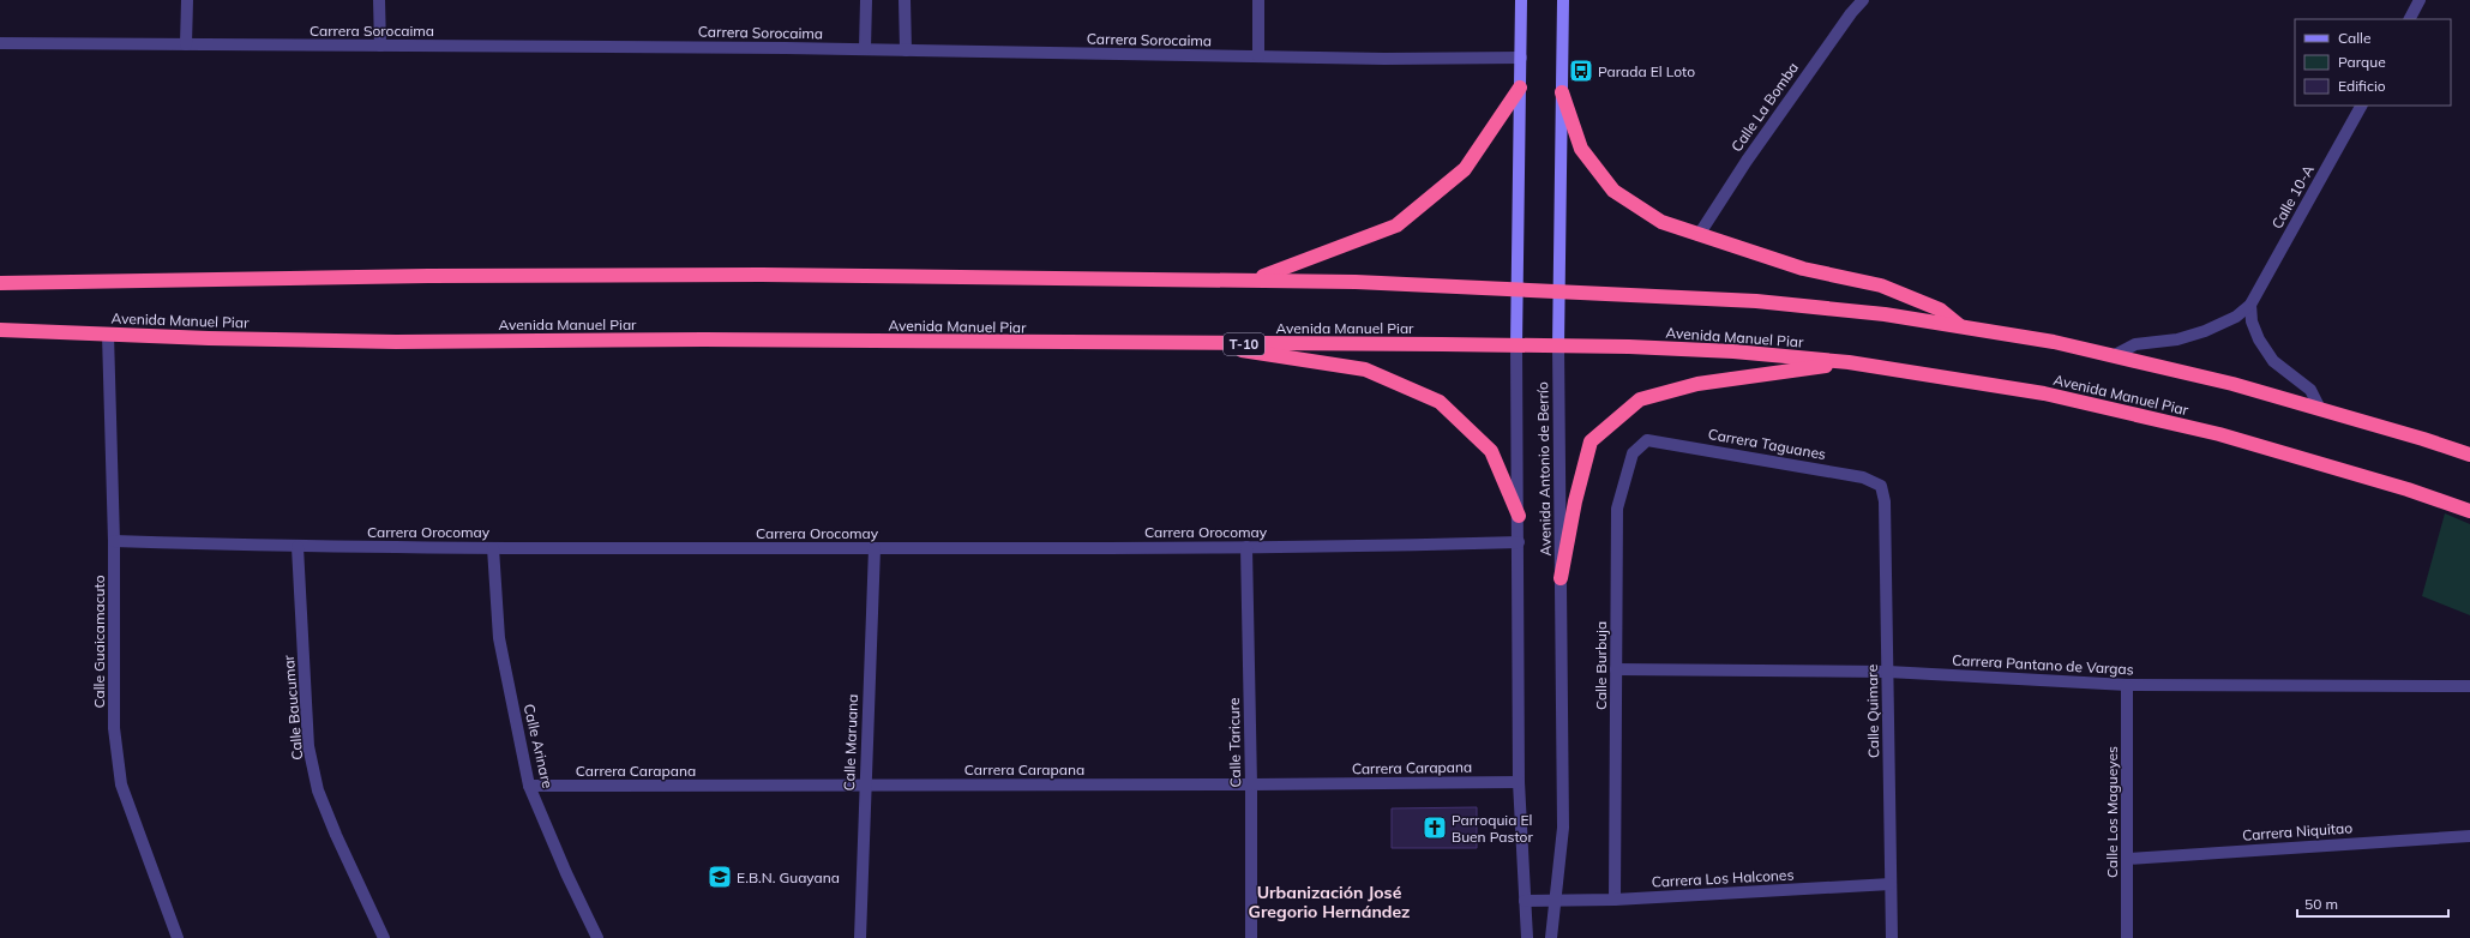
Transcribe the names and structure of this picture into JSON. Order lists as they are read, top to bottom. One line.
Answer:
{"streets":{"highway":["Avenida Manuel Piar","T-10"],"street":["Carrera Sorocaima","Calle La Bomba","Calle 10-A","Carrera Taguanes","Avenida Antonio de Berrío","Carrera Orocomay","Calle Guaicamacuto","Carrera Pantano de Vargas","Calle Burbuja","Calle Baucumar","Calle Quimare","Calle Maruana","Calle Taricure","Calle Arinare","Carrera Carapana","Calle Los Magueyes","Carrera Niquitao","Carrera Los Halcones"]},"crossings":[["Carrera Sorocaima","Avenida Antonio de Berrío"],["Avenida Manuel Piar","Avenida Antonio de Berrío"],["Avenida Manuel Piar","Calle Guaicamacuto"],["Carrera Taguanes","Calle Burbuja"],["Carrera Taguanes","Calle Quimare"],["Avenida Antonio de Berrío","Carrera Orocomay"],["Avenida Antonio de Berrío","Carrera Carapana"],["Avenida Antonio de Berrío","Carrera Los Halcones"],["Carrera Orocomay","Calle Guaicamacuto"],["Carrera Orocomay","Calle Baucumar"],["Carrera Orocomay","Calle Maruana"],["Carrera Orocomay","Calle Taricure"],["Carrera Orocomay","Calle Arinare"],["Carrera Pantano de Vargas","Calle Burbuja"],["Carrera Pantano de Vargas","Calle Quimare"],["Carrera Pantano de Vargas","Calle Los Magueyes"],["Calle Burbuja","Carrera Los Halcones"],["Calle Quimare","Carrera Los Halcones"],["Calle Maruana","Carrera Carapana"],["Calle Taricure","Carrera Carapana"],["Calle Arinare","Carrera Carapana"],["Calle Los Magueyes","Carrera Niquitao"]],"districts":["Urbanización José Gregorio Hernández"],"places":{"bus stop":["Parada El Loto"],"church":["Parroquia El Buen Pastor"],"school or university":["E.B.N. Guayana"]},"legend":["Calle","Parque","Edificio"],"scale_bar":"50 m"}
